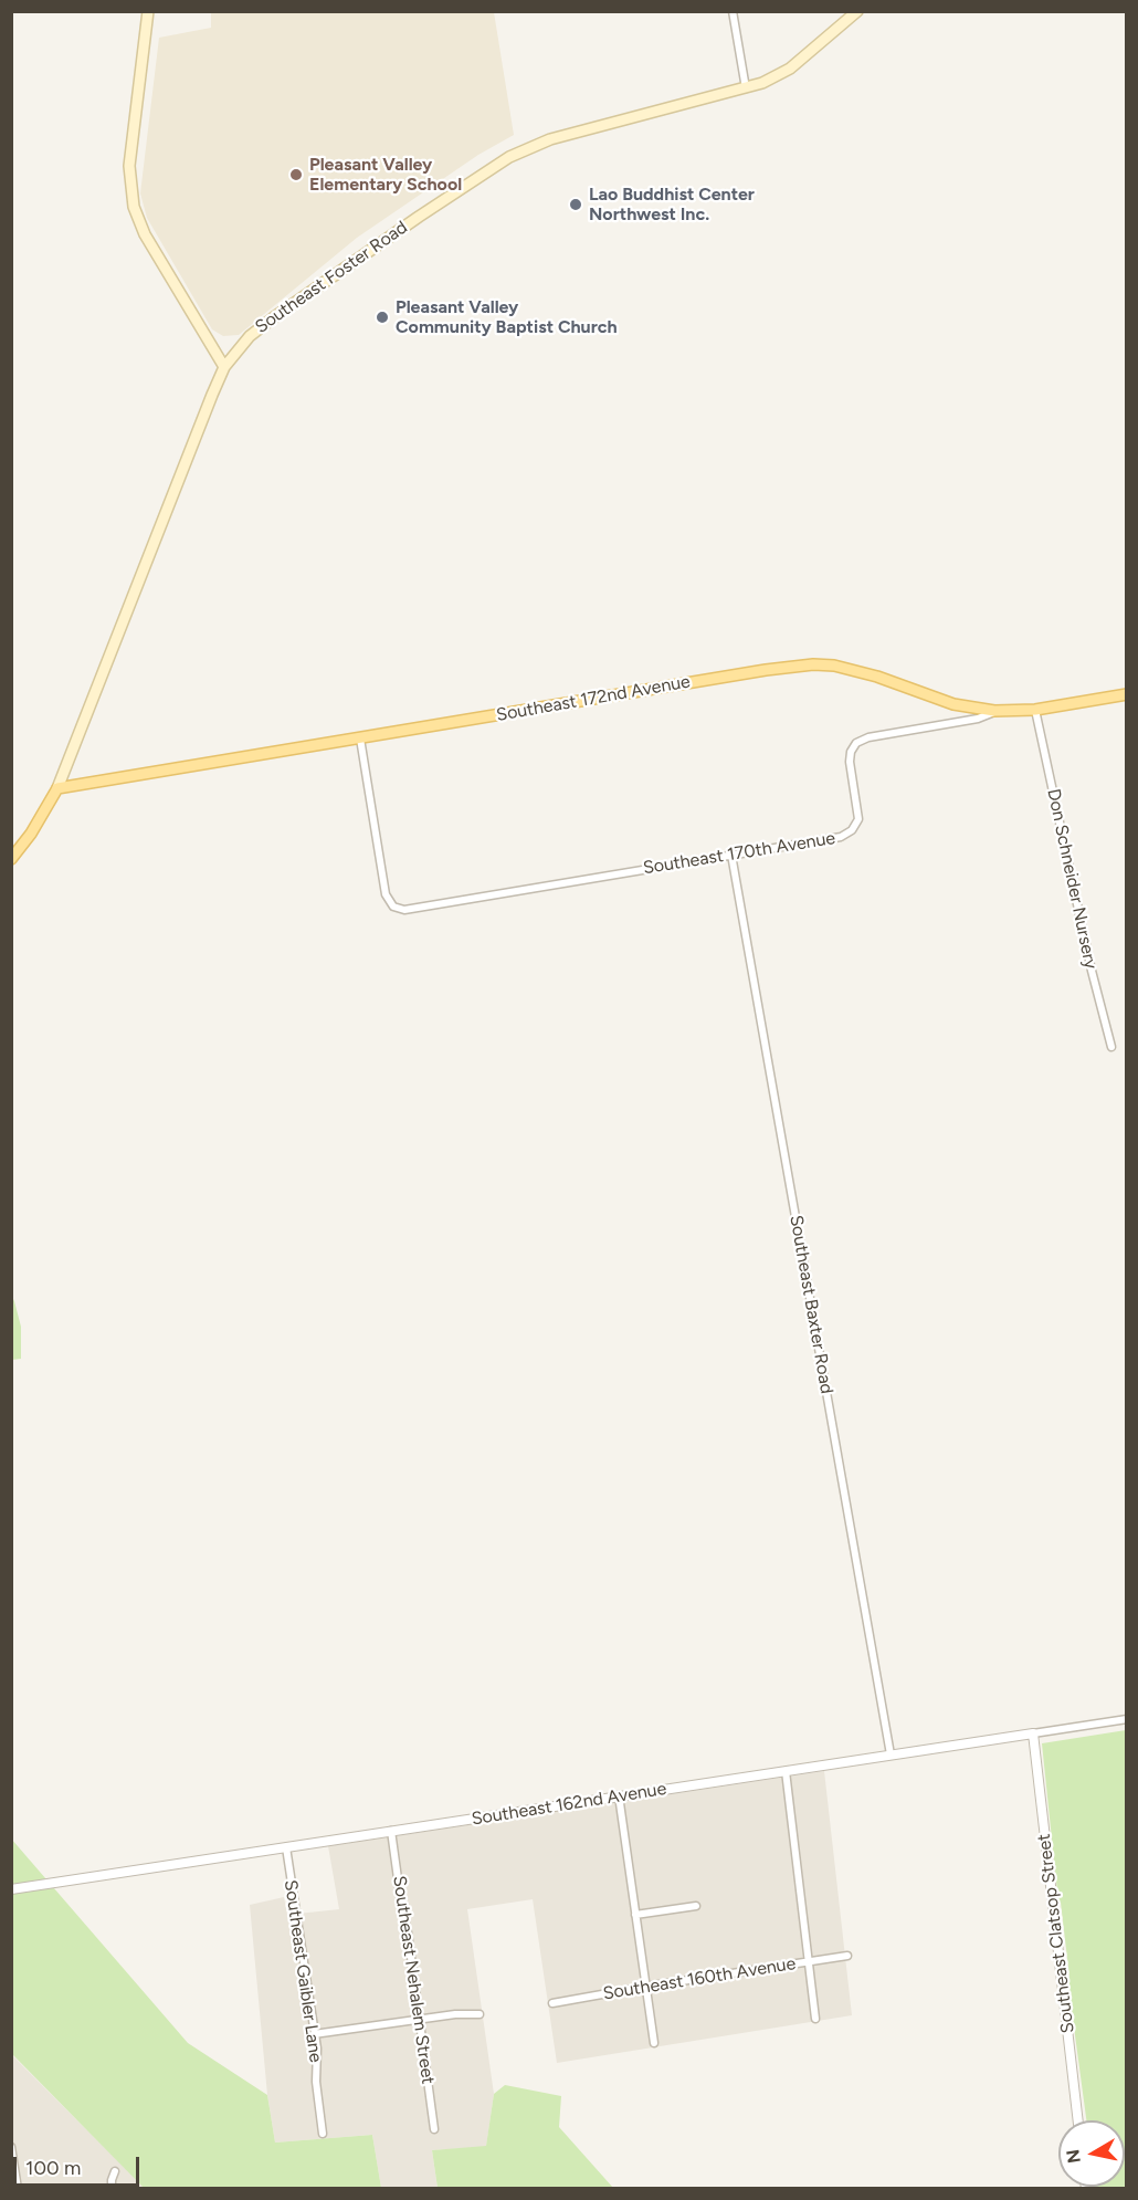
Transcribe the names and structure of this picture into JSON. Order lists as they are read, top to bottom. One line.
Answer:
{"streets":{"main road":["Southeast Foster Road","Southeast 172nd Avenue"],"street":["Southeast 170th Avenue","Don Schneider Nursery","Southeast Baxter Road","Southeast 162nd Avenue","Southeast Clatsop Street","Southeast Gaibler Lane","Southeast 160th Avenue","Southeast Nehalem Street"]},"crossings":[["Southeast Foster Road","Southeast 172nd Avenue"],["Southeast 172nd Avenue","Southeast 170th Avenue"],["Southeast 172nd Avenue","Don Schneider Nursery"],["Southeast 170th Avenue","Southeast Baxter Road"],["Southeast Baxter Road","Southeast 162nd Avenue"],["Southeast 162nd Avenue","Southeast Clatsop Street"],["Southeast 162nd Avenue","Southeast Gaibler Lane"],["Southeast 162nd Avenue","Southeast Nehalem Street"]],"places":["Pleasant Valley Elementary School","Lao Buddhist Center Northwest Inc.","Pleasant Valley Community Baptist Church"],"scale_bar":"100 m","north":"left"}
